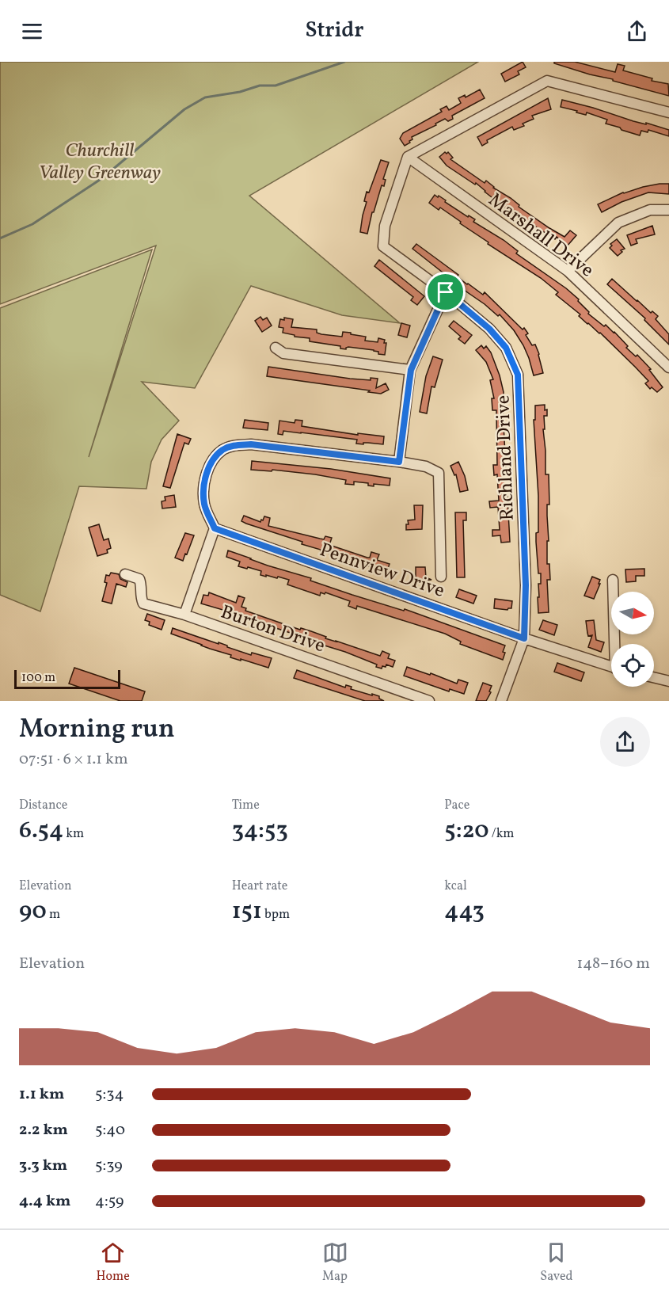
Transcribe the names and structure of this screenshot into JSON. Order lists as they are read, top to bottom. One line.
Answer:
{"streets":{"street":["Marshall Drive","Richland Drive","Pennview Drive","Burton Drive"]},"crossings":[["Marshall Drive","Richland Drive"],["Richland Drive","Pennview Drive"]],"parks":["Churchill Valley Greenway"],"scale_bar":"100 m","north":"right","page":{"header":"Stridr","scale":"100 m","heading":["Morning run","07:51 · 6 × 1.1 km"],"stats":[["Distance","6.54 km"],["Time","34:53"],["Pace","5:20 /km"],["Elevation","90 m"],["Heart rate","151 bpm"],["kcal","443"]],"chart":["Elevation","148–160 m"],"list":[{"name":"1.1 km","note":"5:34"},{"name":"2.2 km","note":"5:40"},{"name":"3.3 km","note":"5:39"},{"name":"4.4 km","note":"4:59"}],"tabs":["Home","Map","Saved"]}}
